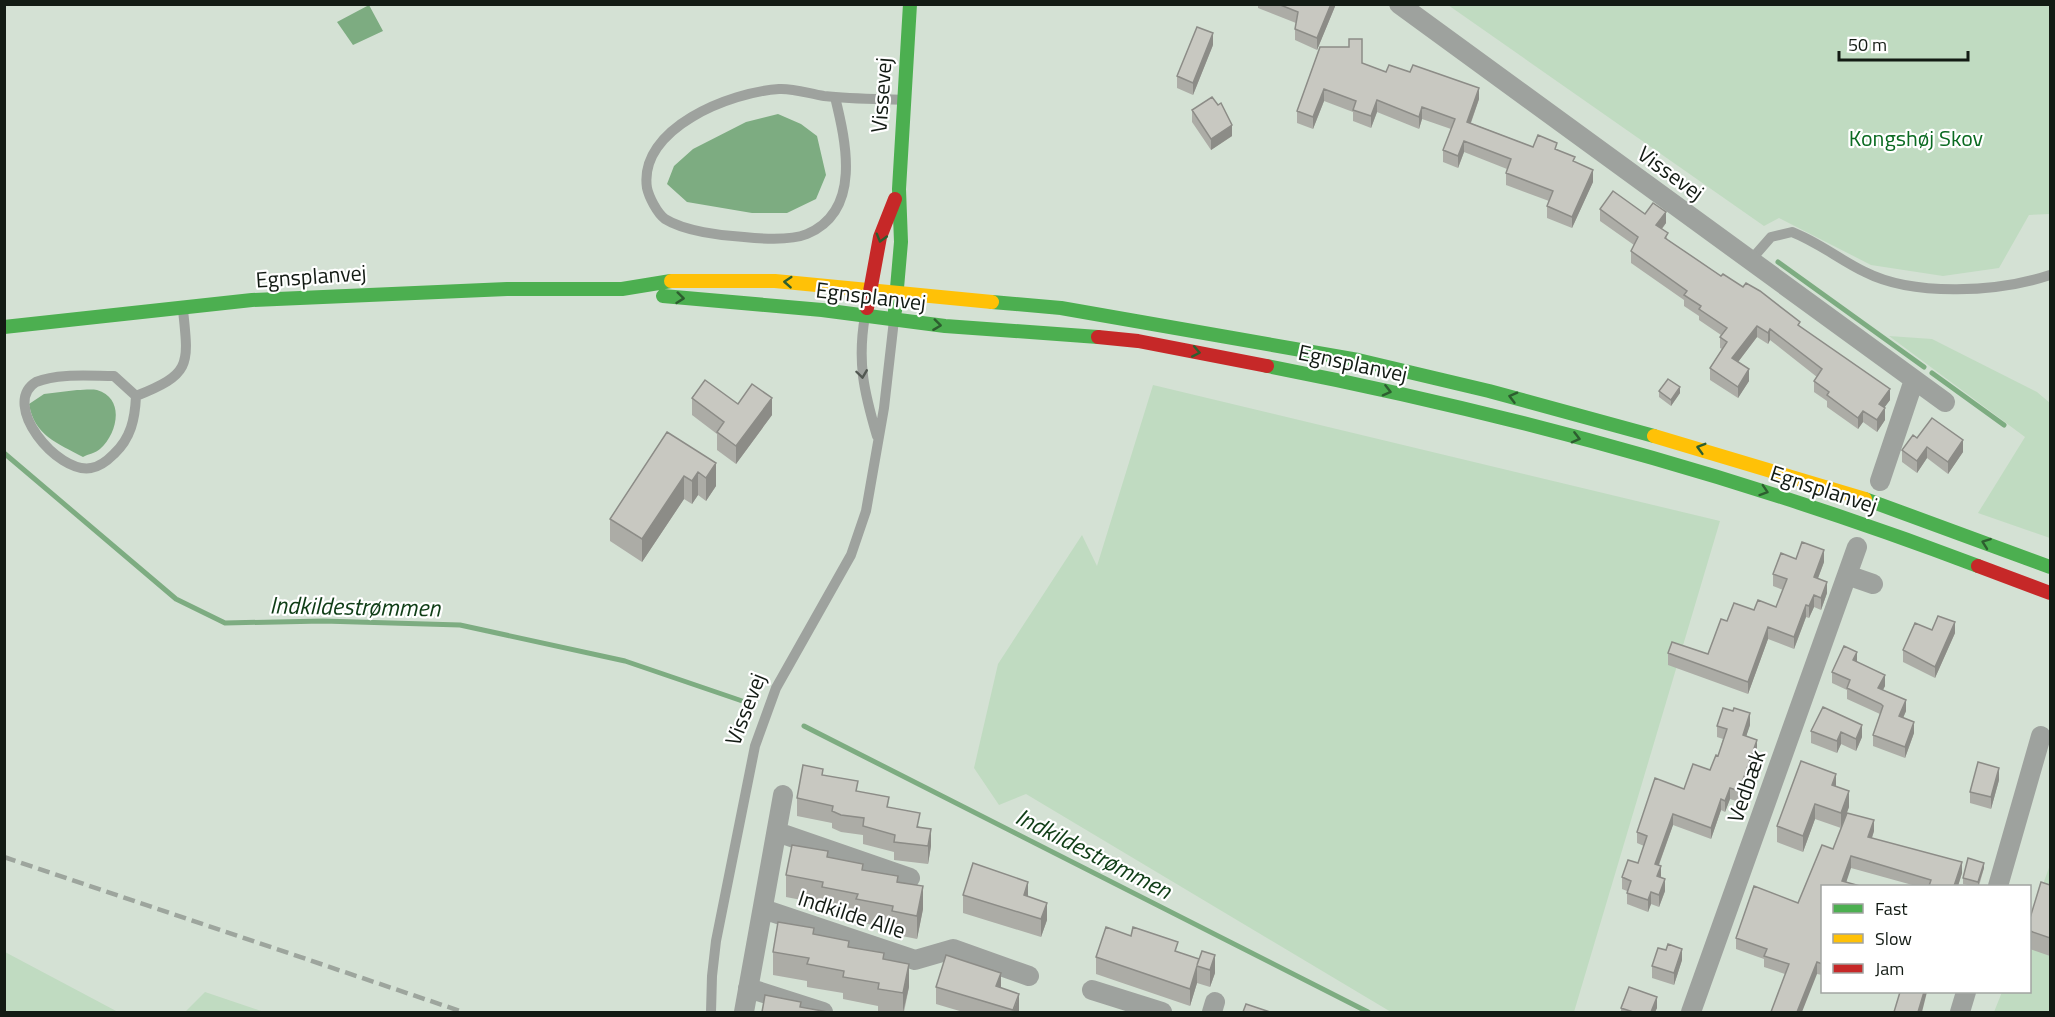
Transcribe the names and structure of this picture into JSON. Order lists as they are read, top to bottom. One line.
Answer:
{"streets":{"main road":["Vissevej","Egnsplanvej"],"street":["Vedbæk","Indkilde Alle"]},"crossings":[["Vissevej","Egnsplanvej"]],"water":["Indkildestrømmen"],"parks":["Kongshøj Skov"],"legend":["Fast","Slow","Jam"],"scale_bar":"50 m"}
